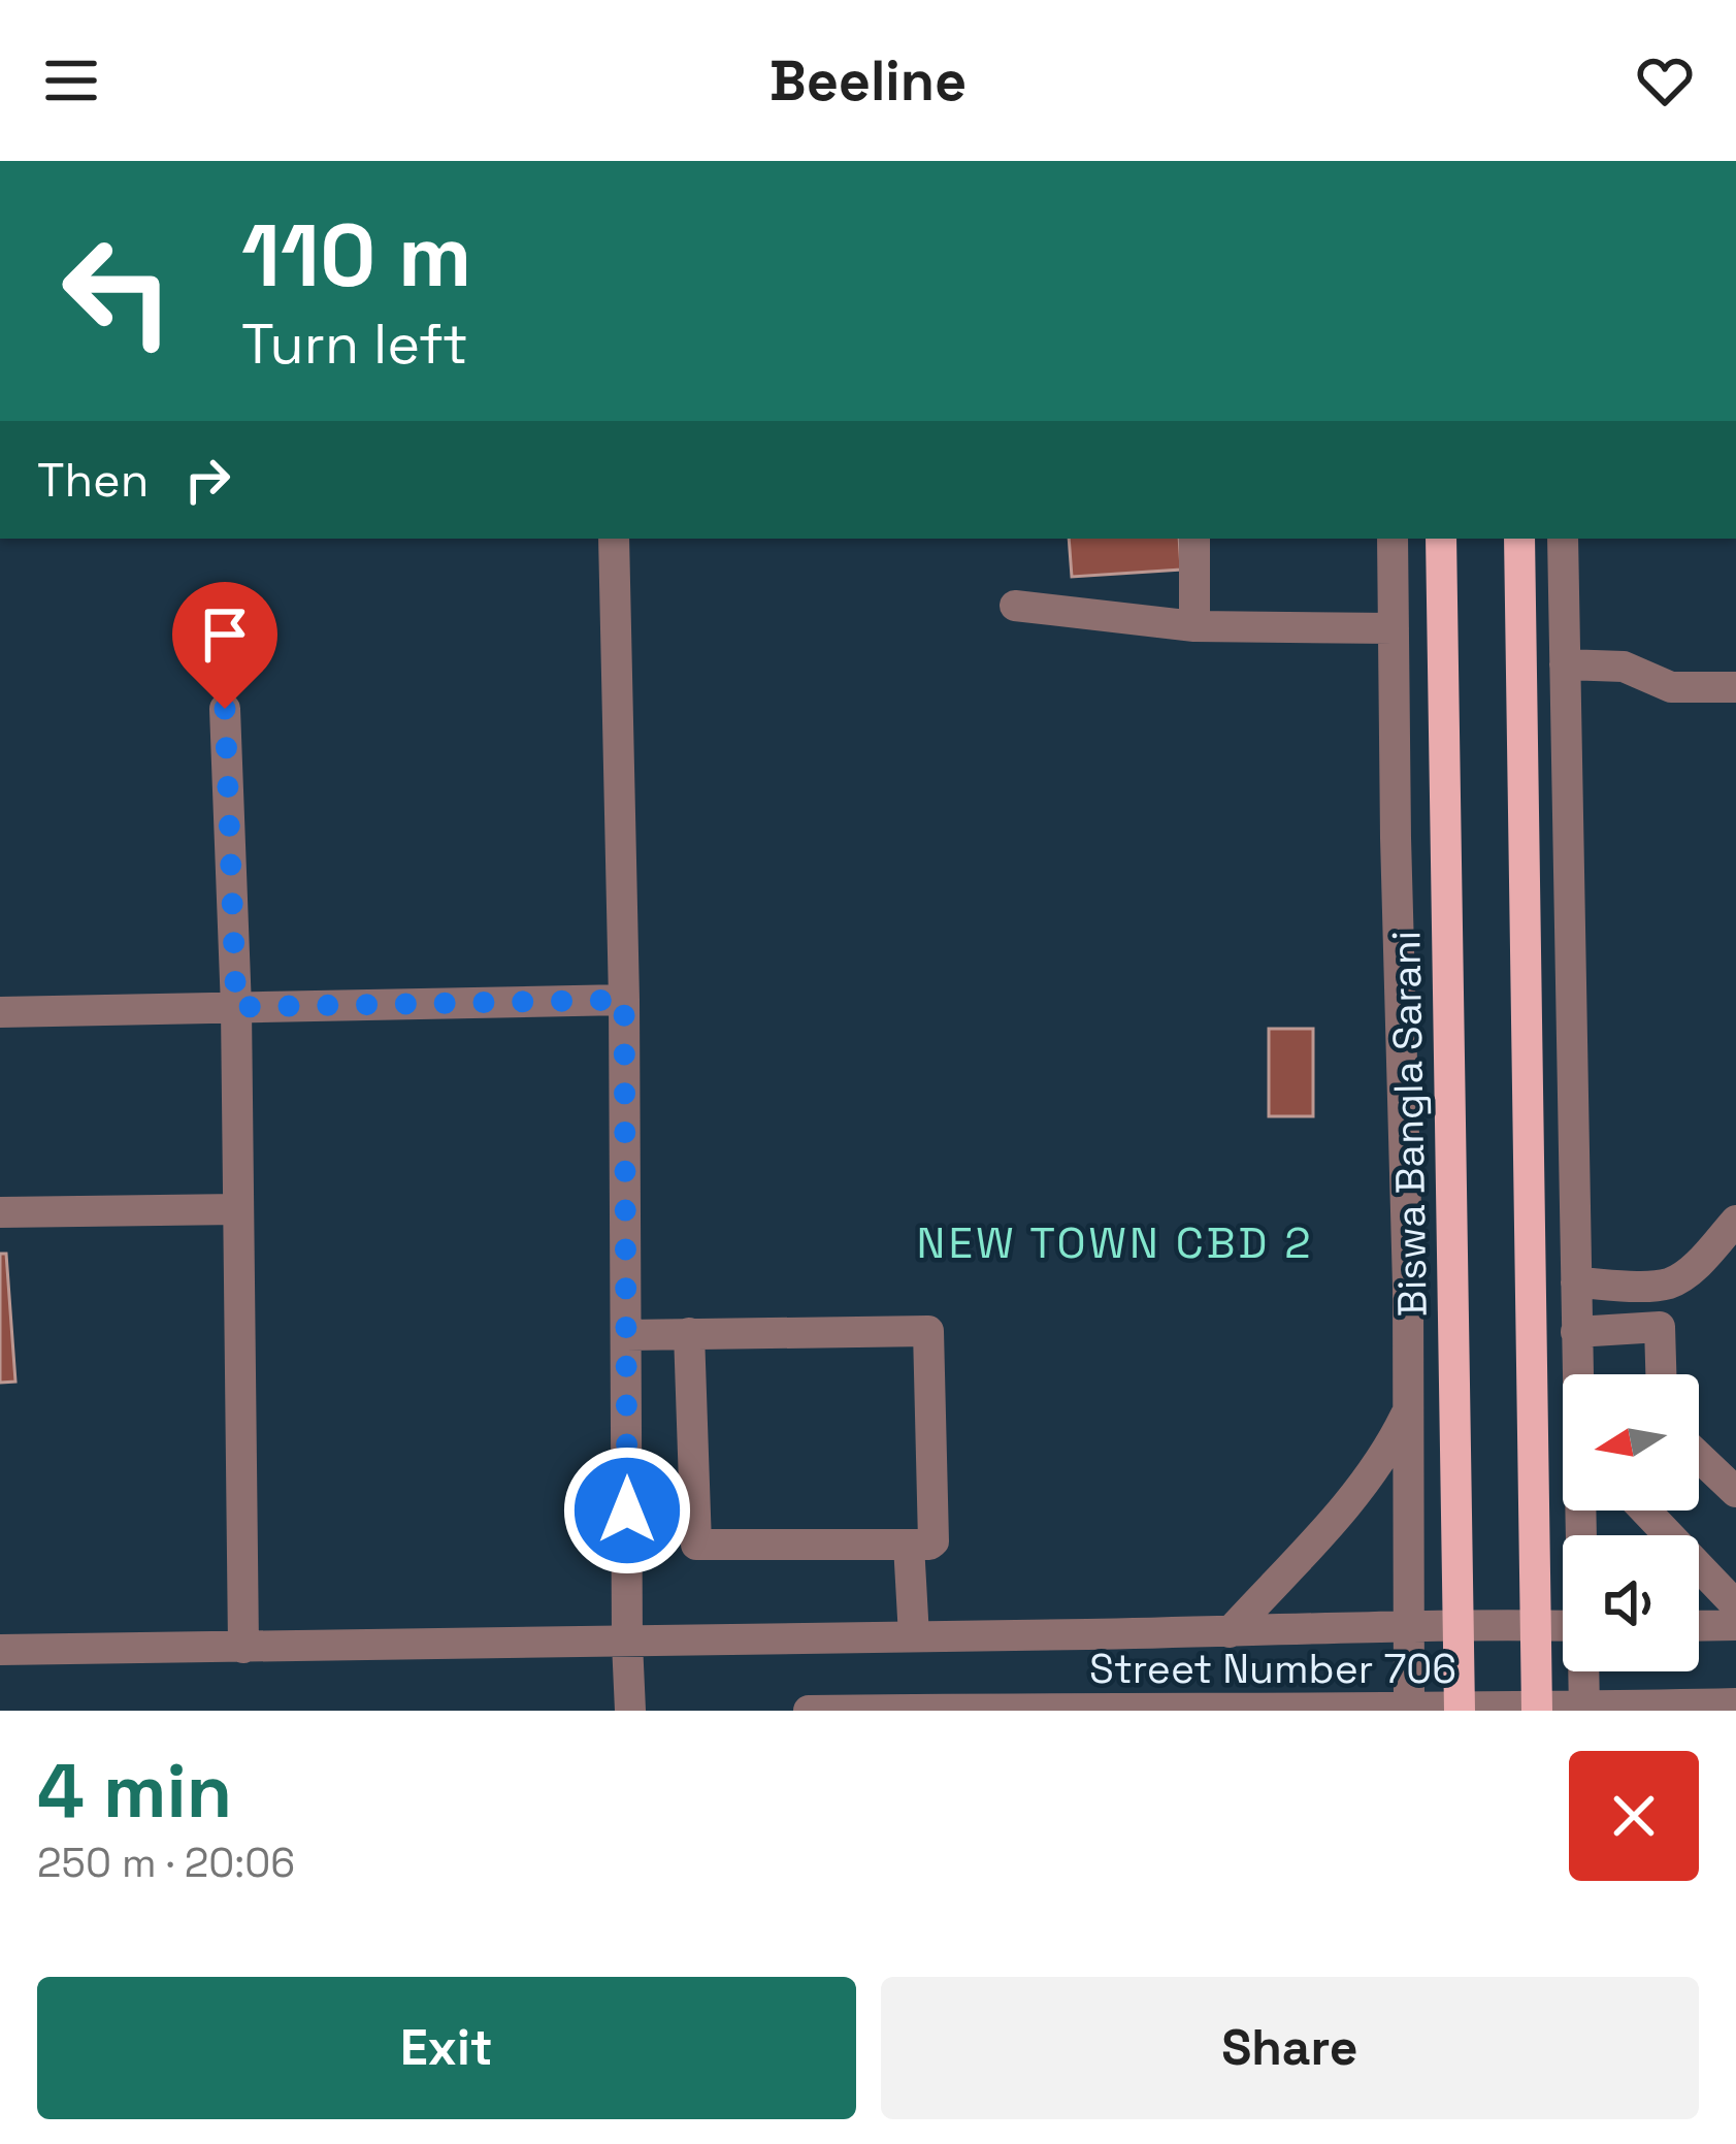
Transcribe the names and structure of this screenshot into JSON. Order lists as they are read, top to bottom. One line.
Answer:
{"streets":{"main road":["Biswa Bangla Sarani"],"street":["Street Number 706"]},"crossings":[["Biswa Bangla Sarani","Street Number 706"]],"districts":["NEW TOWN CBD 2"],"north":"left","page":{"header":"Beeline","turn":["110 m","Turn left"],"then":"Then","heading":["4 min","250 m · 20:06"],"buttons":["Exit","Share"]}}
